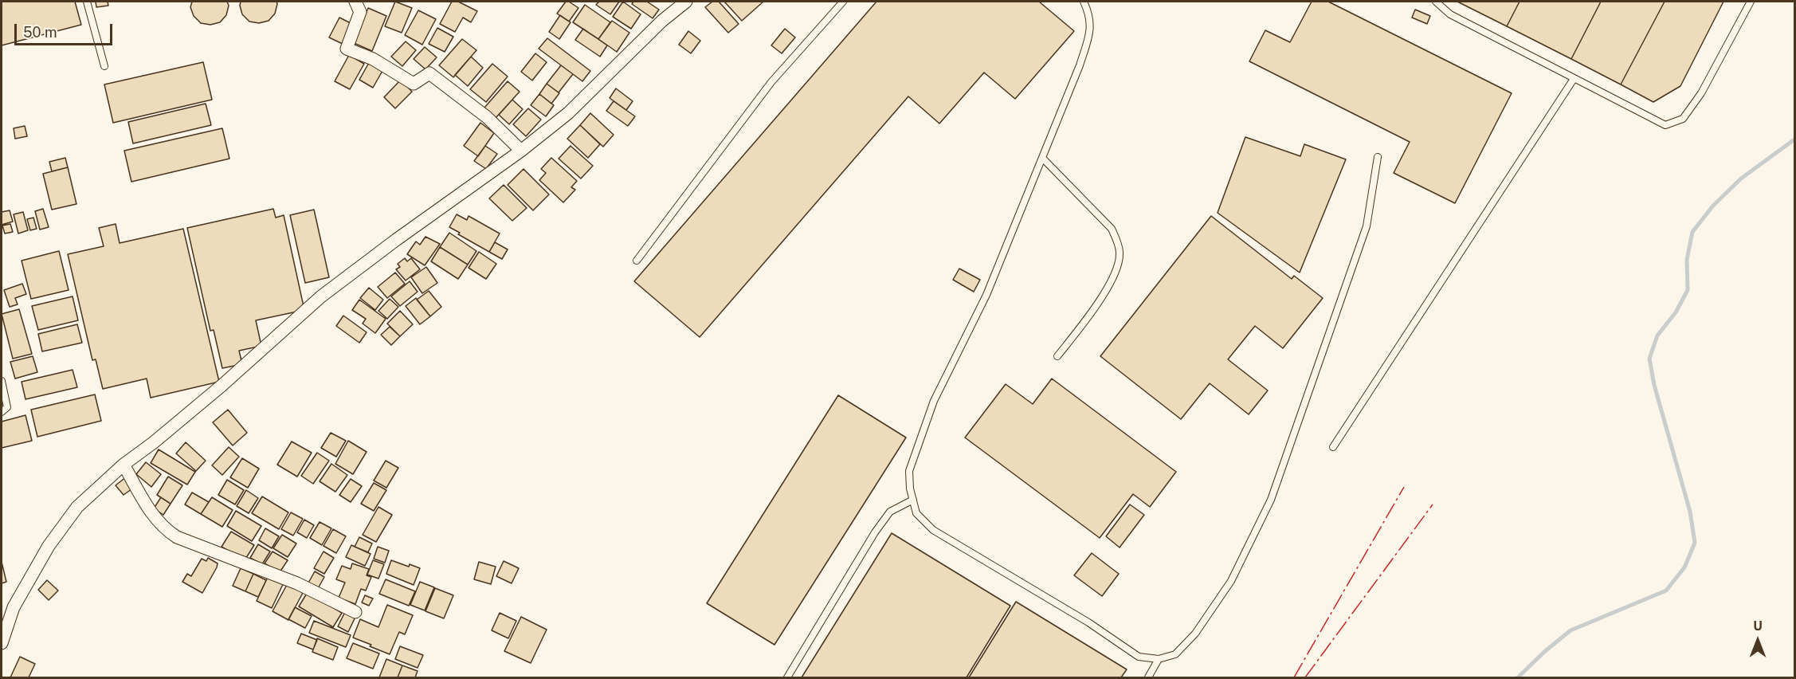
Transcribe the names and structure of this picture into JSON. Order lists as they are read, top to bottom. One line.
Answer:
{"scale_bar":"50 m","north":"top"}
